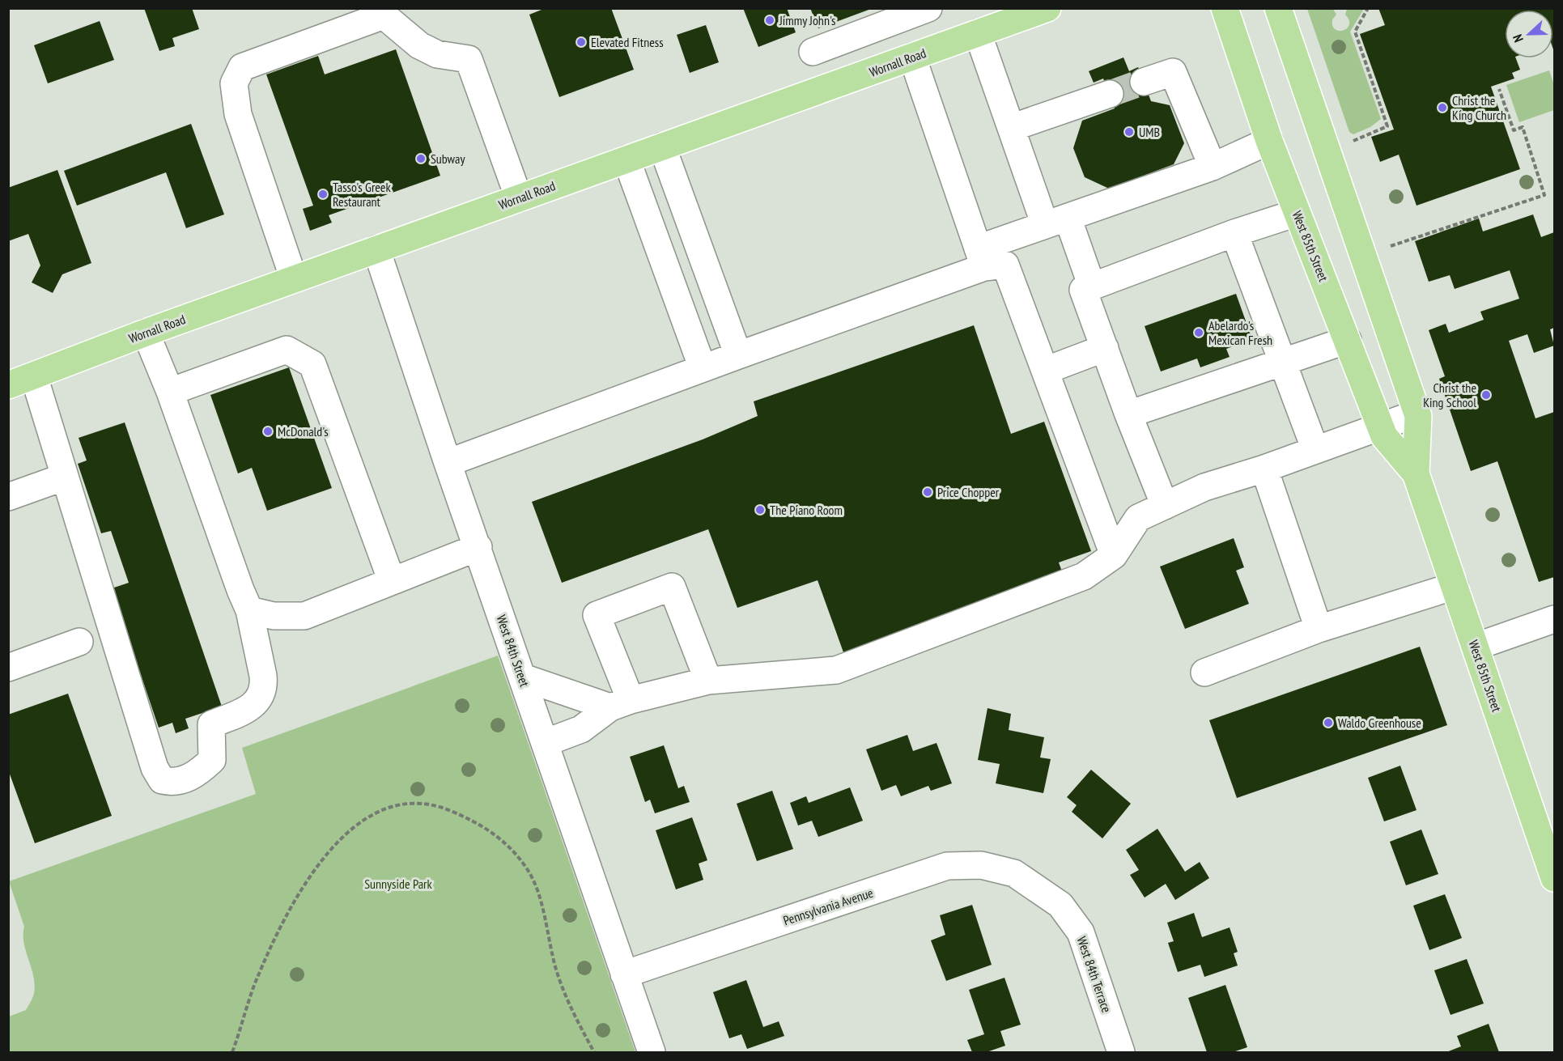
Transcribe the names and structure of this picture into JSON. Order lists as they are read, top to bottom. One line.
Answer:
{"streets":{"main road":["Wornall Road","West 85th Street"],"street":["West 84th Street","Pennsylvania Avenue","West 84th Terrace"]},"crossings":[["Wornall Road","West 84th Street"],["West 84th Street","Pennsylvania Avenue"],["Pennsylvania Avenue","West 84th Terrace"]],"parks":["Sunnyside Park"],"places":["Jimmy John's","Elevated Fitness","Christ the King Church","UMB","Subway","Tasso's Greek Restaurant","Abelardo's Mexican Fresh","Christ the King School","McDonald's","Price Chopper","The Piano Room","Waldo Greenhouse"],"north":"left"}
